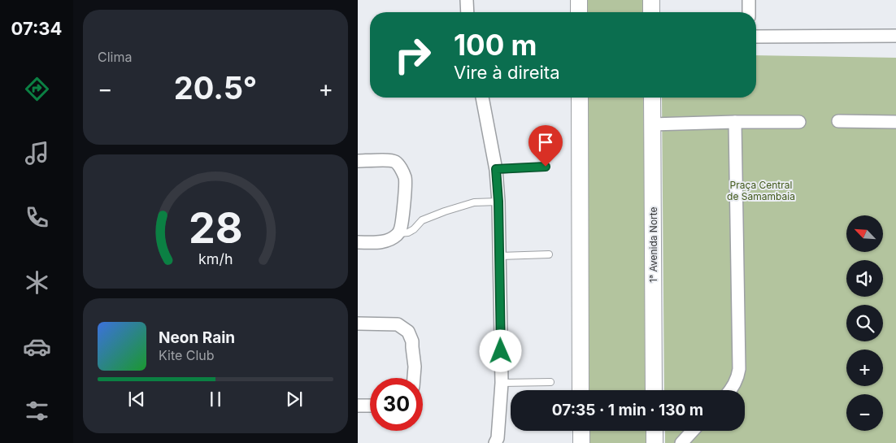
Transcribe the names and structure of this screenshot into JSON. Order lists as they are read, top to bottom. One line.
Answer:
{"streets":{"main road":["1ᵃ Avenida Norte"]},"parks":["Praça Central de Samambaia"],"north":"top left","page":{"tabs":"07:34","tile":"Clima","turn":["100 m","Vire à direita"],"heat":["−","20.5°","+"],"map_buttons":["+","−"],"song":["Neon Rain","Kite Club"],"limit":"30","trip":"07:35 · 1 min · 130 m","gauge":["28","km/h"]}}
